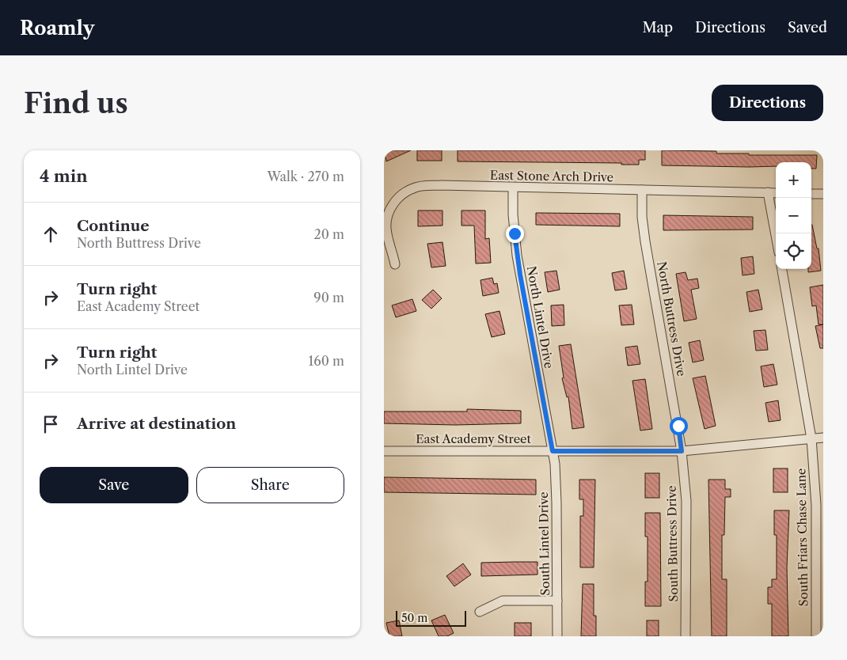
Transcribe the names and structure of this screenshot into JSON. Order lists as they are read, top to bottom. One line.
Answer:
{"streets":{"street":["East Stone Arch Drive","North Lintel Drive","North Buttress Drive","East Academy Street","South Friars Chase Lane","South Lintel Drive","South Buttress Drive"]},"crossings":[["East Stone Arch Drive","North Lintel Drive"],["East Stone Arch Drive","North Buttress Drive"],["North Lintel Drive","East Academy Street"],["North Lintel Drive","South Lintel Drive"],["North Buttress Drive","East Academy Street"],["North Buttress Drive","South Buttress Drive"],["East Academy Street","South Friars Chase Lane"],["East Academy Street","South Lintel Drive"],["East Academy Street","South Buttress Drive"]],"scale_bar":"50 m","page":{"header":"Roamly","nav":["Map","Directions","Saved"],"buttons":["Directions",["Save","Share"]],"title":"Find us","heading":["4 min","Walk · 270 m"],"map_buttons":["+","−"],"list":[["Continue","North Buttress Drive","20 m"],["Turn right","East Academy Street","90 m"],["Turn right","North Lintel Drive","160 m"],"Arrive at destination"],"scale":"50 m"}}
